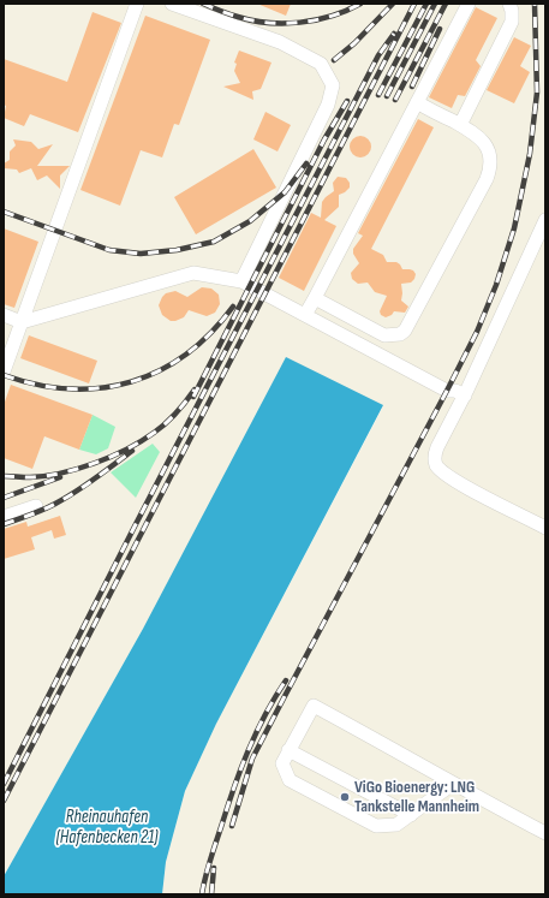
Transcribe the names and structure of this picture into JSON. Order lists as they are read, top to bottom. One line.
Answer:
{"water":["Rheinauhafen (Hafenbecken 21)"],"places":["ViGo Bioenergy: LNG Tankstelle Mannheim"]}
